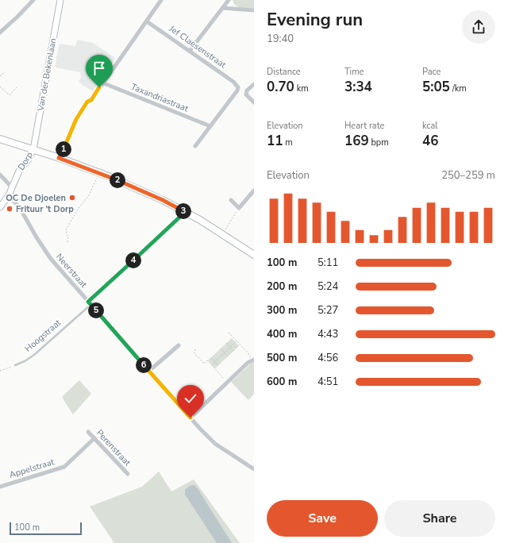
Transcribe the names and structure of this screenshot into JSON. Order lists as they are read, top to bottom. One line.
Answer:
{"streets":{"main road":["Dorp"],"street":["Jef Claesenstraat","Van der Bekenlaan","Taxandriastraat","Neerstraat","Hoogstraat","Perenstraat","Appelstraat"]},"crossings":[["Jef Claesenstraat","Taxandriastraat"],["Van der Bekenlaan","Dorp"],["Dorp","Neerstraat"],["Neerstraat","Hoogstraat"],["Perenstraat","Appelstraat"]],"places":["OC De Djoelen","Frituur 't Dorp"],"scale_bar":"100 m","page":{"heading":["Evening run","19:40"],"stats":[["Distance","0.70 km"],["Time","3:34"],["Pace","5:05 /km"],["Elevation","11 m"],["Heart rate","169 bpm"],["kcal","46"]],"pins":["1","2","3","4","5","6"],"chart":["Elevation","250–259 m"],"list":[{"name":"100 m","note":"5:11"},{"name":"200 m","note":"5:24"},{"name":"300 m","note":"5:27"},{"name":"400 m","note":"4:43"},{"name":"500 m","note":"4:56"},{"name":"600 m","note":"4:51"}],"buttons":["Save","Share"],"scale":"100 m"}}
